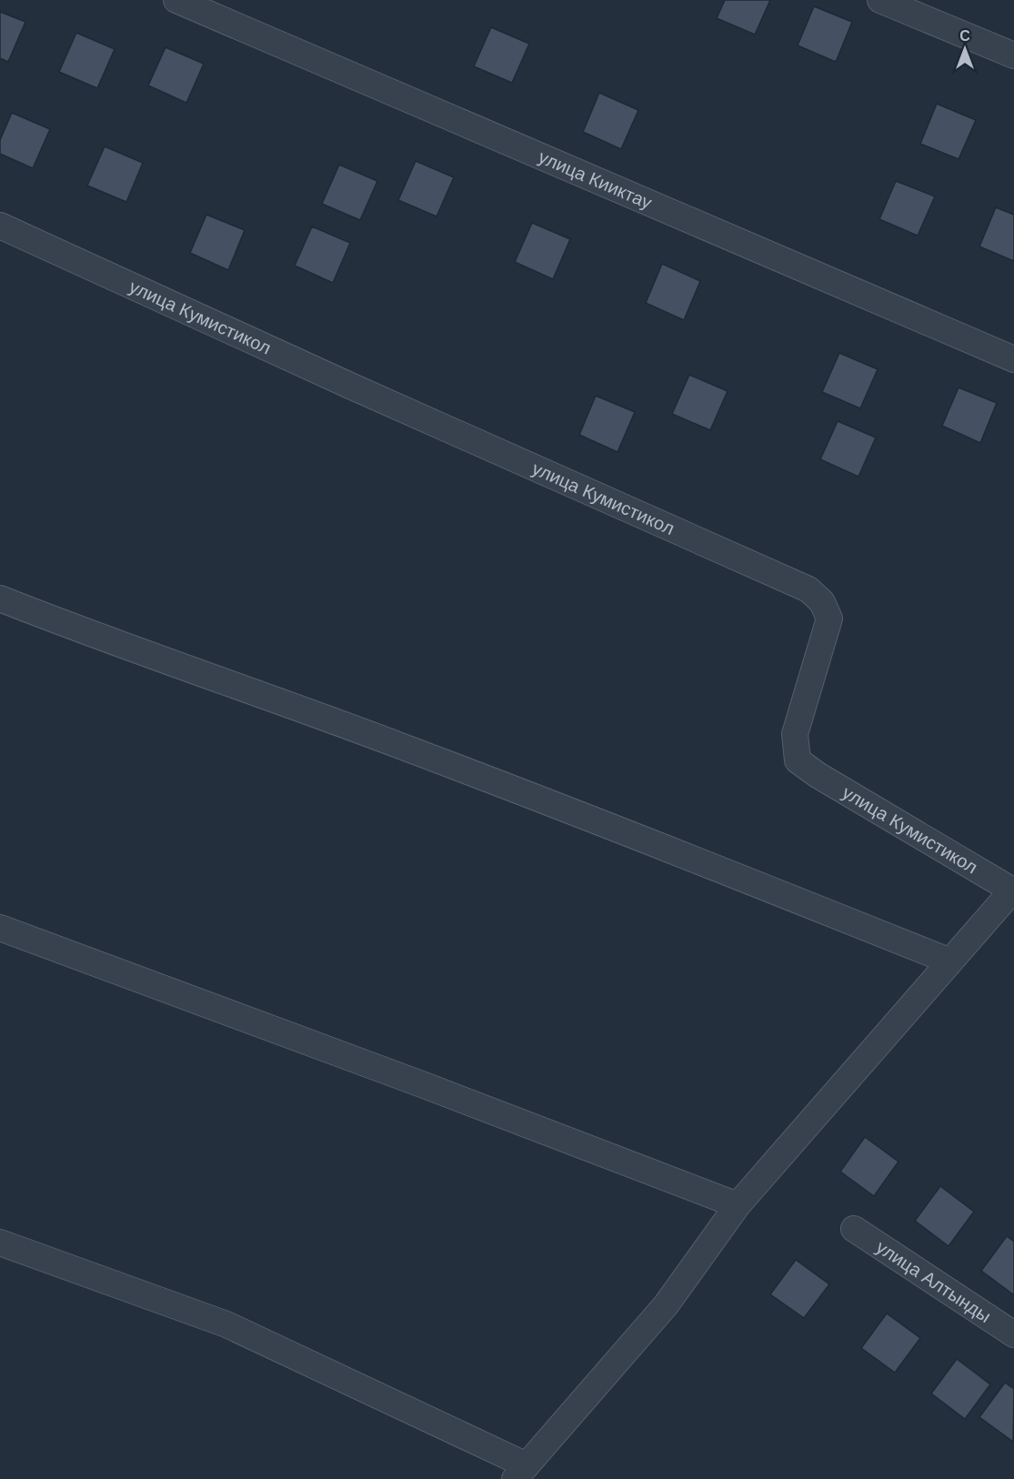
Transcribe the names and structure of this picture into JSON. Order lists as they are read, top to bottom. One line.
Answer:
{"streets":{"street":["улица Кииктау","улица Кумистикол","улица Алтынды"]},"north":"top"}
